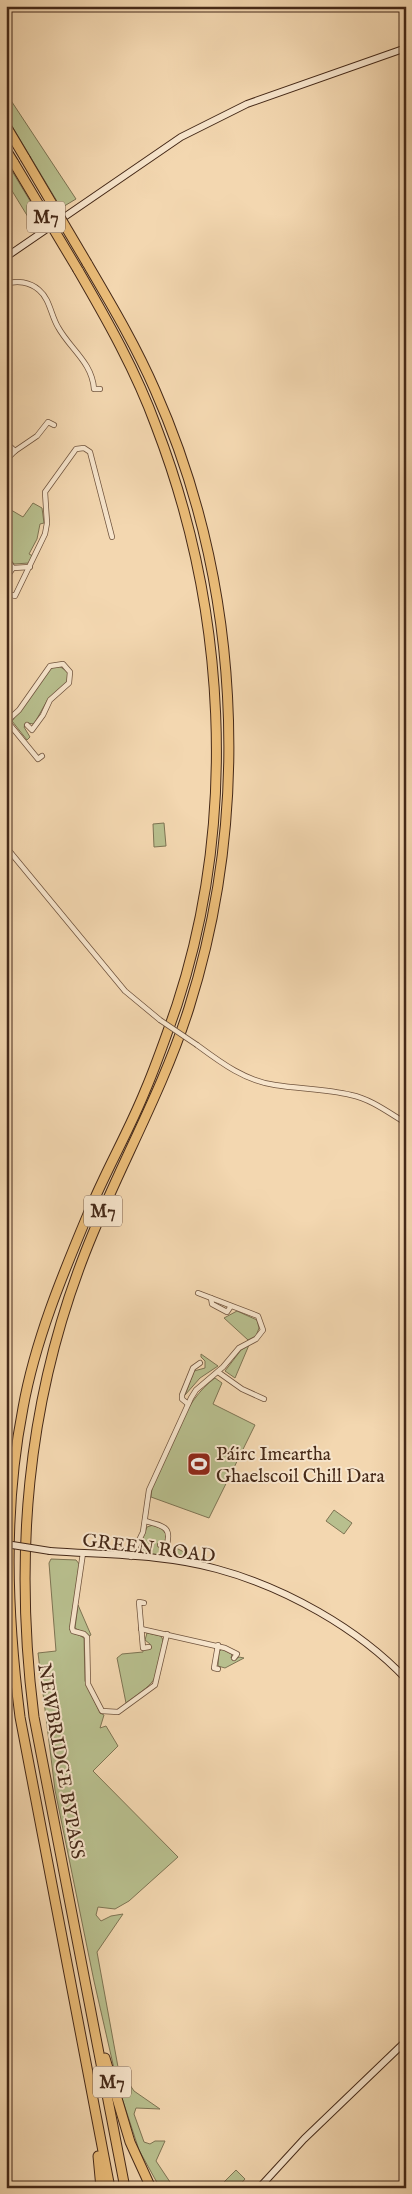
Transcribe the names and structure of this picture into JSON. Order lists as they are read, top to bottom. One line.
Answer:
{"streets":{"highway":["M7","NEWBRIDGE BYPASS"],"main road":["GREEN ROAD"]},"crossings":[["M7","NEWBRIDGE BYPASS"]],"places":{"sports":["Páirc Imeartha Ghaelscoil Chill Dara"]}}
